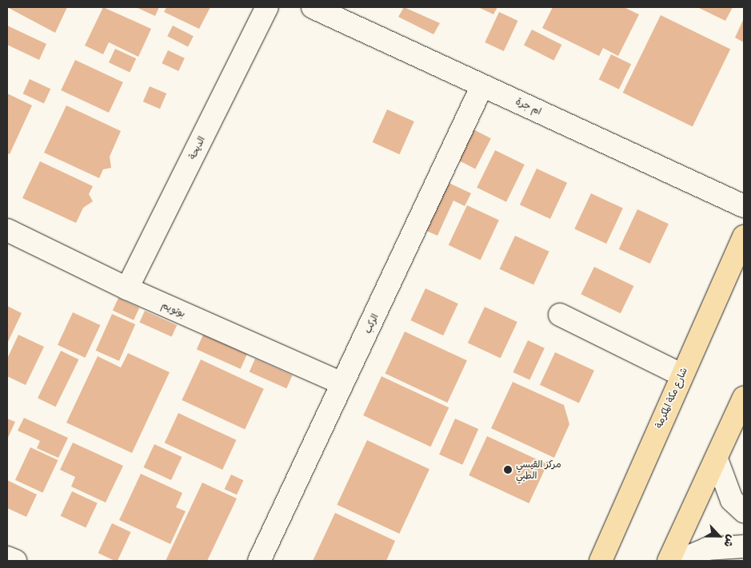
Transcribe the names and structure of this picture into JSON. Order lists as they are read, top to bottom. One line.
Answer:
{"streets":{"main road":["شارع مكة المكرمة"],"street":["ام جرة","الديحة","بوتويم","الركب"]},"crossings":[["ام جرة","الركب"],["الديحة","بوتويم"],["بوتويم","الركب"]],"places":["مركز القيسي الطبي"],"north":"bottom right"}
